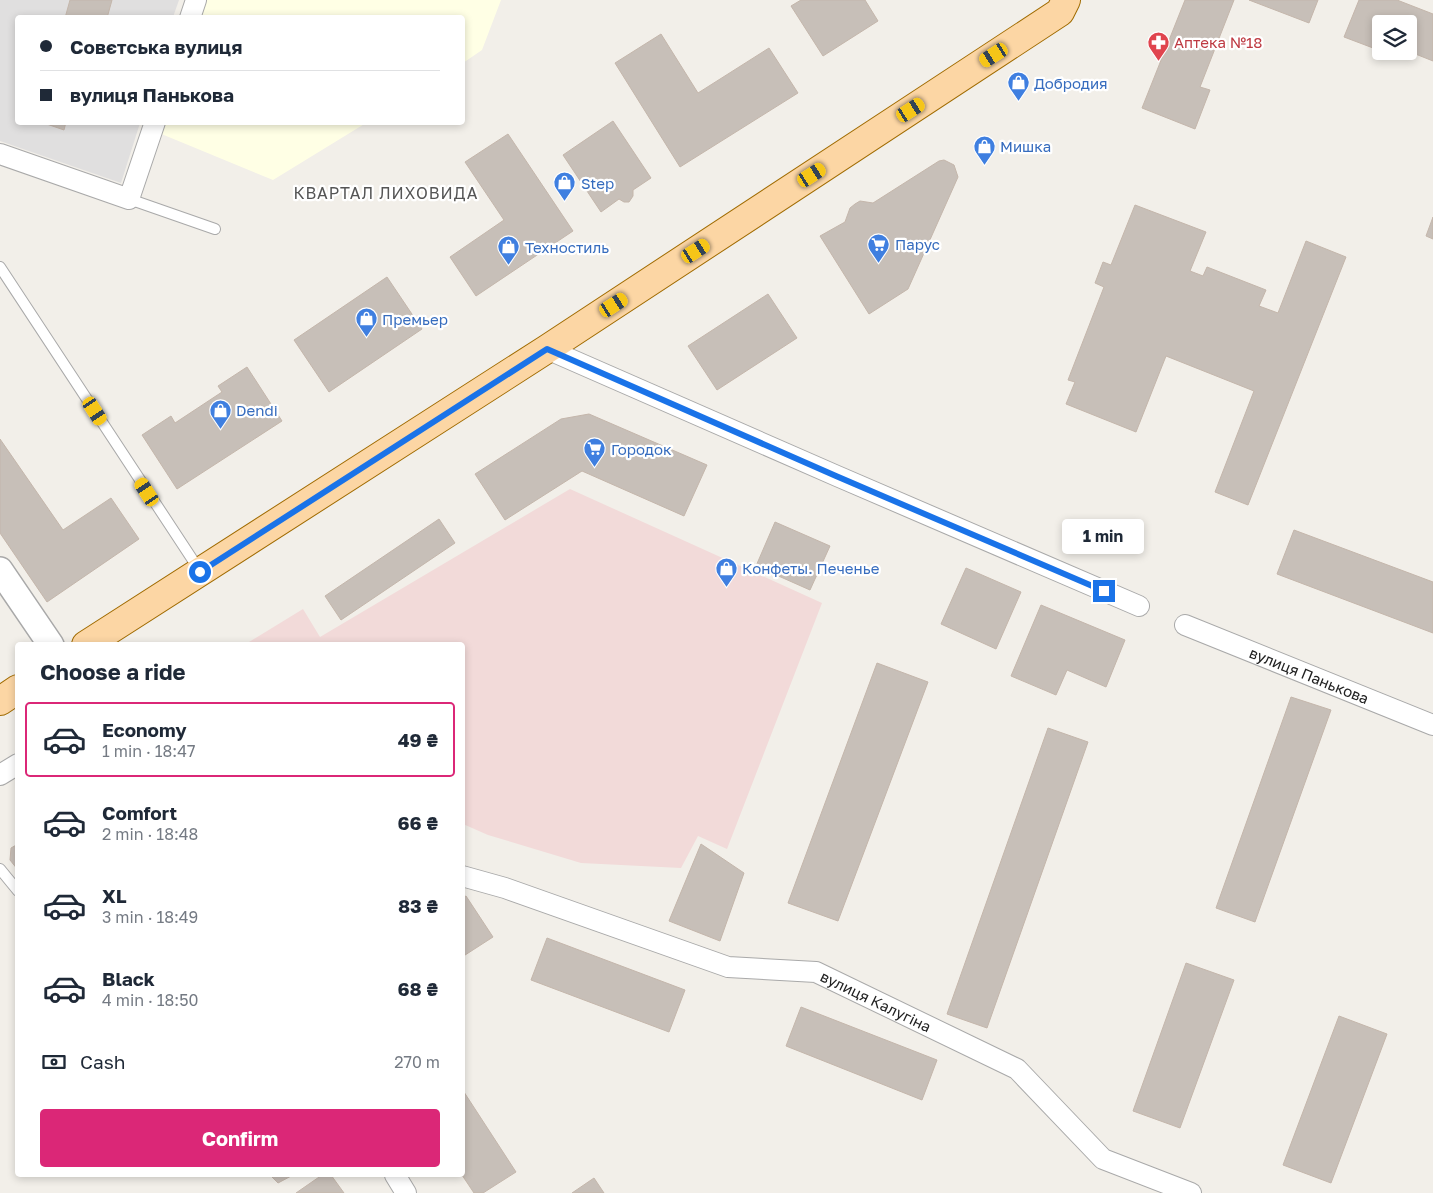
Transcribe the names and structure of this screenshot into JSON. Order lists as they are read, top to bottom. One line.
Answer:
{"streets":{"street":["вулиця Панькова","вулиця Калугіна"]},"districts":["КВАРТАЛ ЛИХОВИДА"],"places":{"pharmacy":["Аптека №18"],"shop":["Добродия","Мишка","Step","Техностиль","Премьер","Dendi","Конфеты. Печенье"],"supermarket":["Парус","Городок"]},"page":{"banner":["Совєтська вулиця","вулиця Панькова"],"bubble":"1 min","heading":"Choose a ride","list":[{"name":"Economy","note":"1 min · 18:47","value":"49 ₴"},{"name":"Comfort","note":"2 min · 18:48","value":"66 ₴"},{"name":"XL","note":"3 min · 18:49","value":"83 ₴"},{"name":"Black","note":"4 min · 18:50","value":"68 ₴"}],"pay":["Cash","270 m"],"buttons":"Confirm"}}
